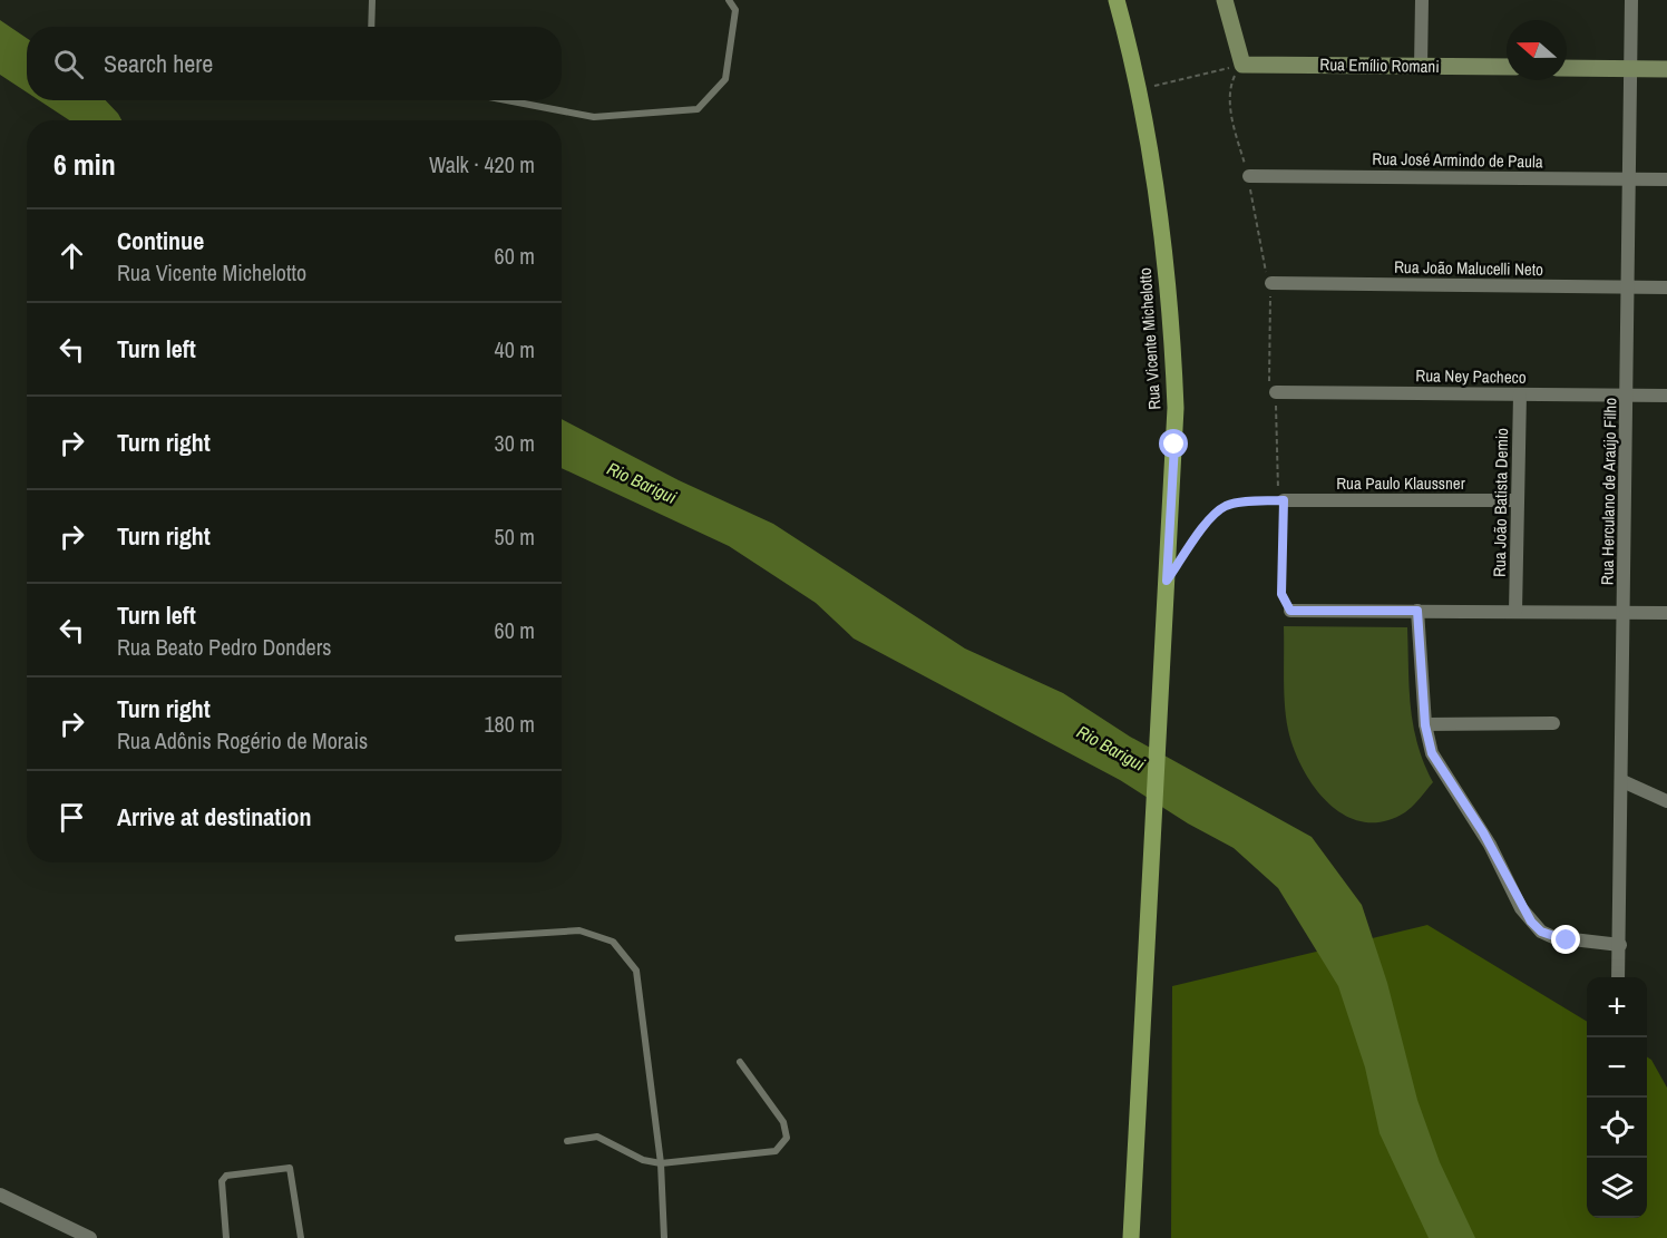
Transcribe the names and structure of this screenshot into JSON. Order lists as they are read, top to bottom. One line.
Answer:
{"streets":{"main road":["Rua Vicente Michelotto"],"street":["Rua Emílio Romani","Rua José Armindo de Paula","Rua João Malucelli Neto","Rua Ney Pacheco","Rua Paulo Klaussner","Rua Herculano de Araújo Filho","Rua João Batista Demio"]},"crossings":[["Rua José Armindo de Paula","Rua Herculano de Araújo Filho"],["Rua João Malucelli Neto","Rua Herculano de Araújo Filho"],["Rua Ney Pacheco","Rua Herculano de Araújo Filho"],["Rua Ney Pacheco","Rua João Batista Demio"],["Rua Paulo Klaussner","Rua João Batista Demio"]],"water":["Rio Barigui"],"north":"left","page":{"search":"Search here","heading":["6 min","Walk · 420 m"],"list":[["Continue","Rua Vicente Michelotto","60 m"],["Turn left","40 m"],["Turn right","30 m"],["Turn right","50 m"],["Turn left","Rua Beato Pedro Donders","60 m"],["Turn right","Rua Adônis Rogério de Morais","180 m"],"Arrive at destination"],"map_buttons":["+","−"]}}
